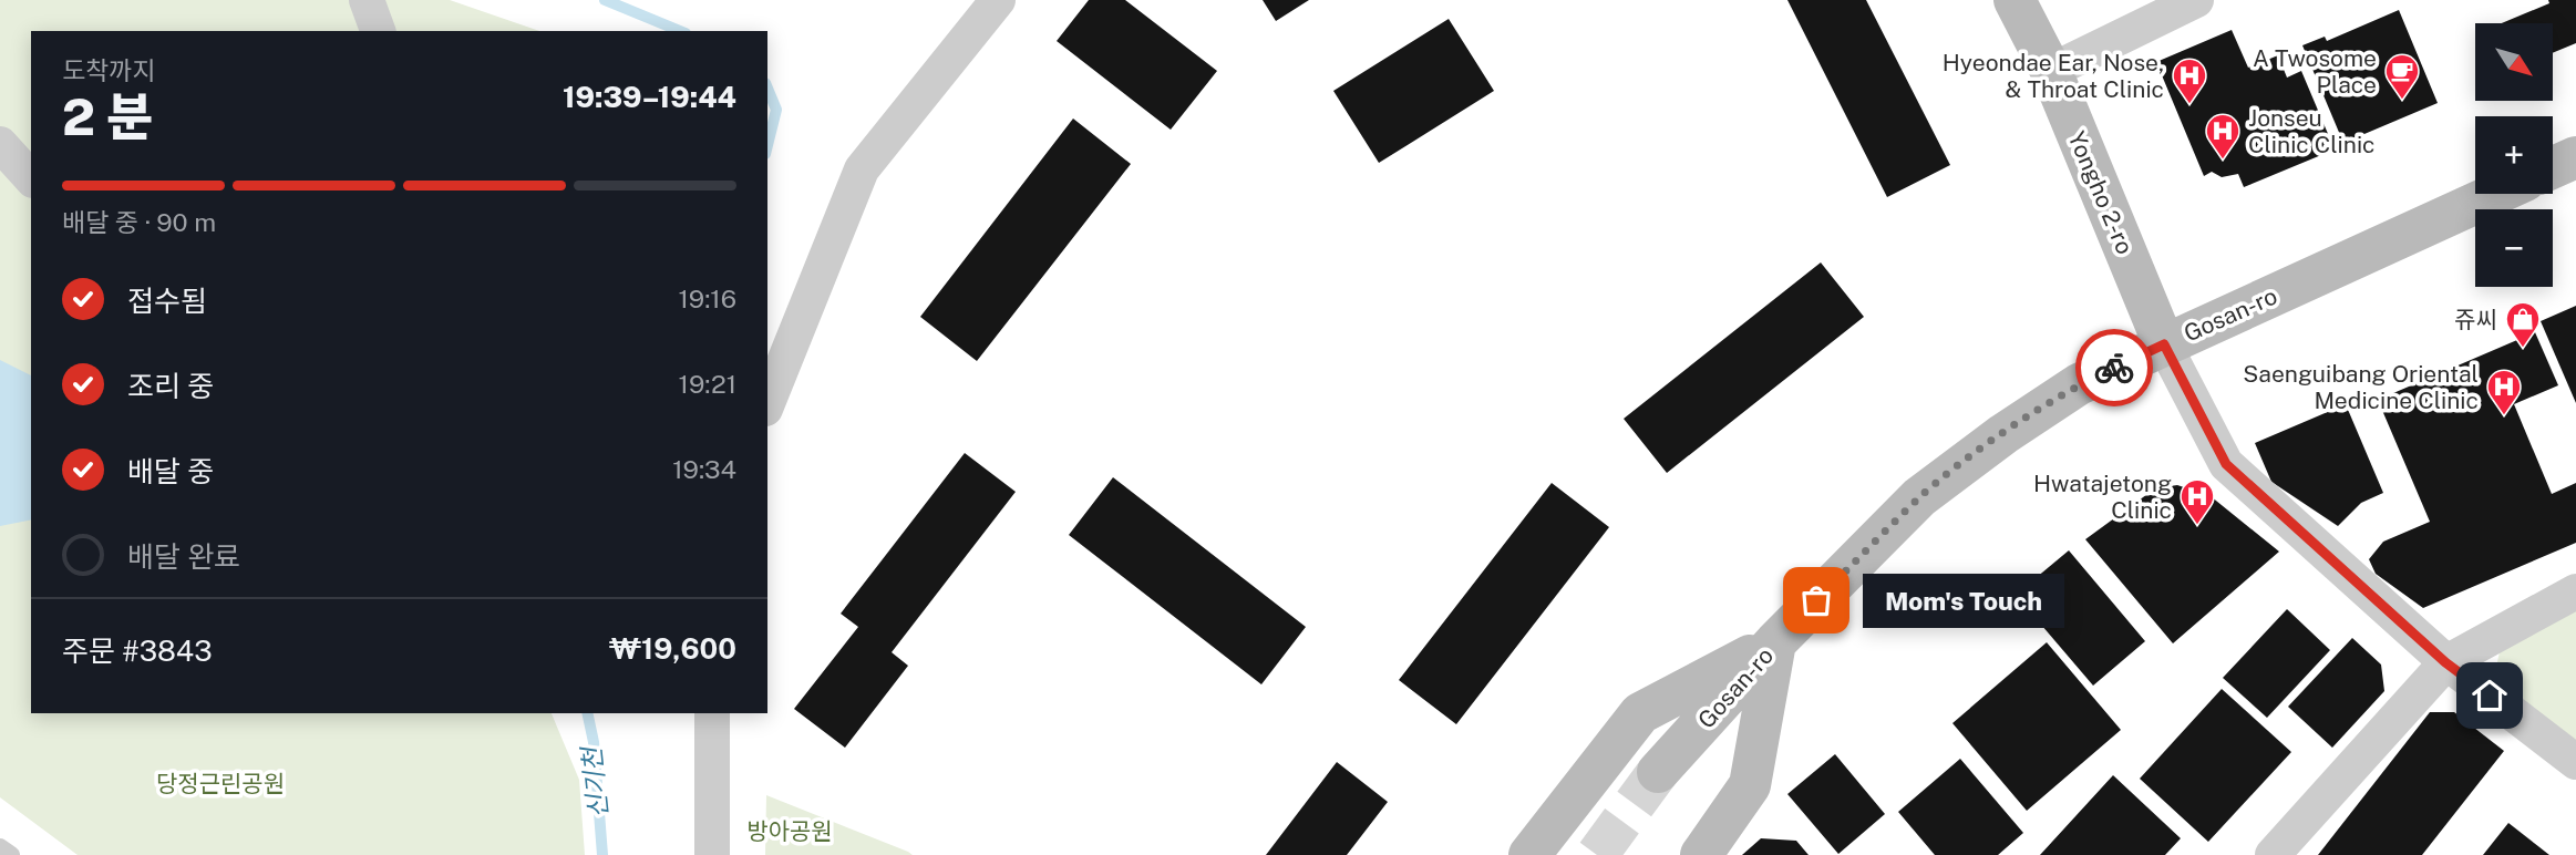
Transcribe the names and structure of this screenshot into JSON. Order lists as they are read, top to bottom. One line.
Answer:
{"streets":{"street":["Yongho 2-ro","Gosan-ro"]},"crossings":[["Yongho 2-ro","Gosan-ro"]],"water":["신기천"],"parks":["당정근린공원","방아공원"],"places":{"cafe":["A Twosome Place"],"hospital":["Hyeondae Ear, Nose, & Throat Clinic","Jonseu Clinic Clinic","Saenguibang Oriental Medicine Clinic","Hwatajetong Clinic"],"shop":["쥬씨"],"other":["Mom's Touch"]},"north":"bottom right","page":{"map_buttons":["+","−"],"heading":["2 분","도착까지","19:39–19:44"],"panel":["주문 #3843","₩19,600"],"bar":"배달 중 · 90 m","list":[["접수됨","19:16"],["조리 중","19:21"],["배달 중","19:34"],"배달 완료"],"bubble":"Mom's Touch"}}
